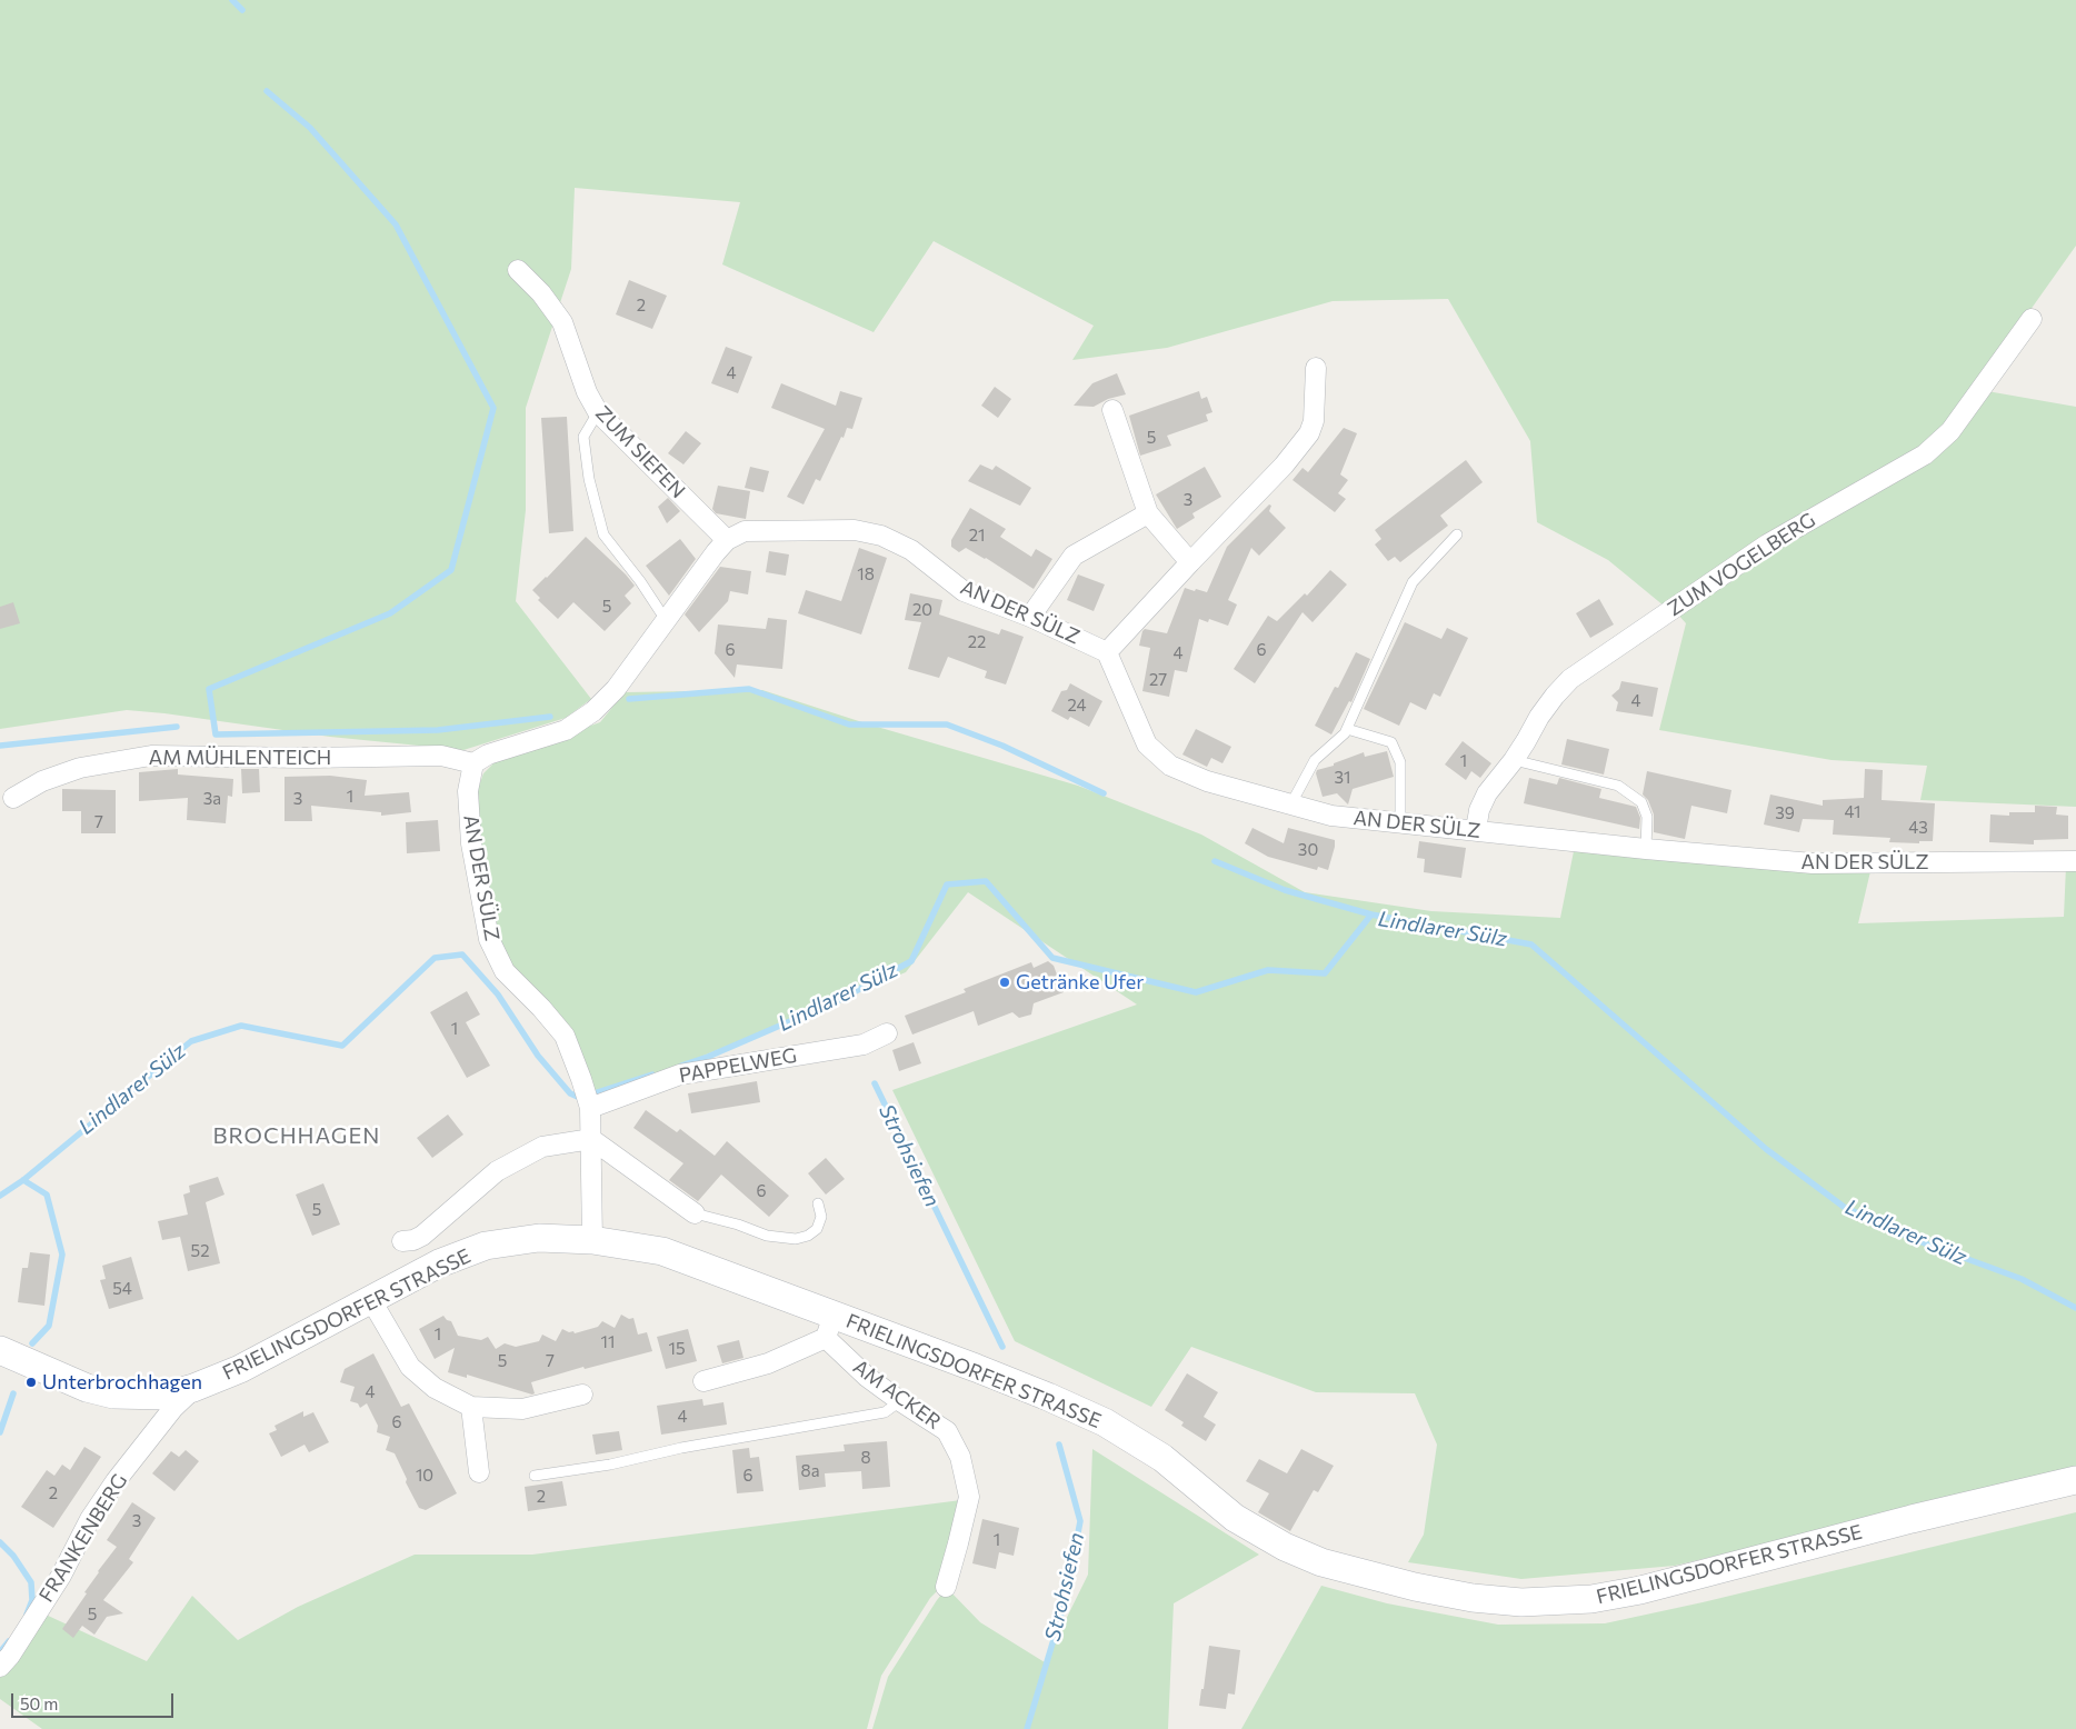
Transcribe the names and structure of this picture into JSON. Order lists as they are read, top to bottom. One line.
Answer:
{"streets":{"main road":["FRIELINGSDORFER STRASSE"],"street":["ZUM SIEFEN","ZUM VOGELBERG","AN DER SÜLZ","AM MÜHLENTEICH","PAPPELWEG","AM ACKER","FRANKENBERG"]},"crossings":[["ZUM SIEFEN","AN DER SÜLZ"],["ZUM VOGELBERG","AN DER SÜLZ"],["AN DER SÜLZ","AM MÜHLENTEICH"],["AN DER SÜLZ","PAPPELWEG"],["AN DER SÜLZ","FRIELINGSDORFER STRASSE"],["FRIELINGSDORFER STRASSE","AM ACKER"],["FRIELINGSDORFER STRASSE","FRANKENBERG"]],"districts":["BROCHHAGEN"],"water":["Lindlarer Sülz","Strohsiefen"],"places":["Getränke Ufer","Unterbrochhagen"],"house_numbers":["2","4","5","3","21","18","5","20","22","6","6","4","27","4","24","1","31","1","3a","3","41","39","7","43","30","1","6","5","52","54","1","11","15","5","7","4","4","6","8","8a","10","6","2","2","3","1","5"],"scale_bar":"50 m"}
